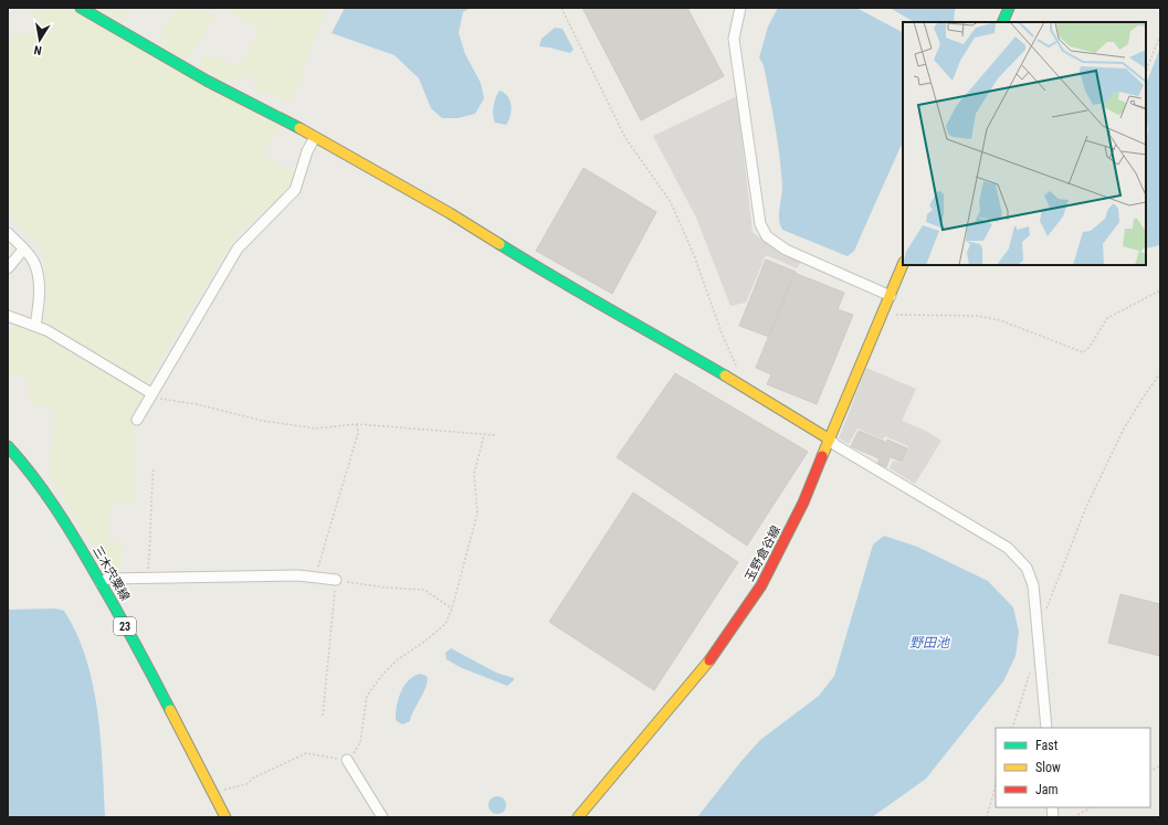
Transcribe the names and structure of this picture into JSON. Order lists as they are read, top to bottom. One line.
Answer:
{"streets":{"main road":["玉野倉谷線","三木宍粟線","23"]},"water":["野田池"],"legend":["Fast","Slow","Jam"],"north":"bottom"}
